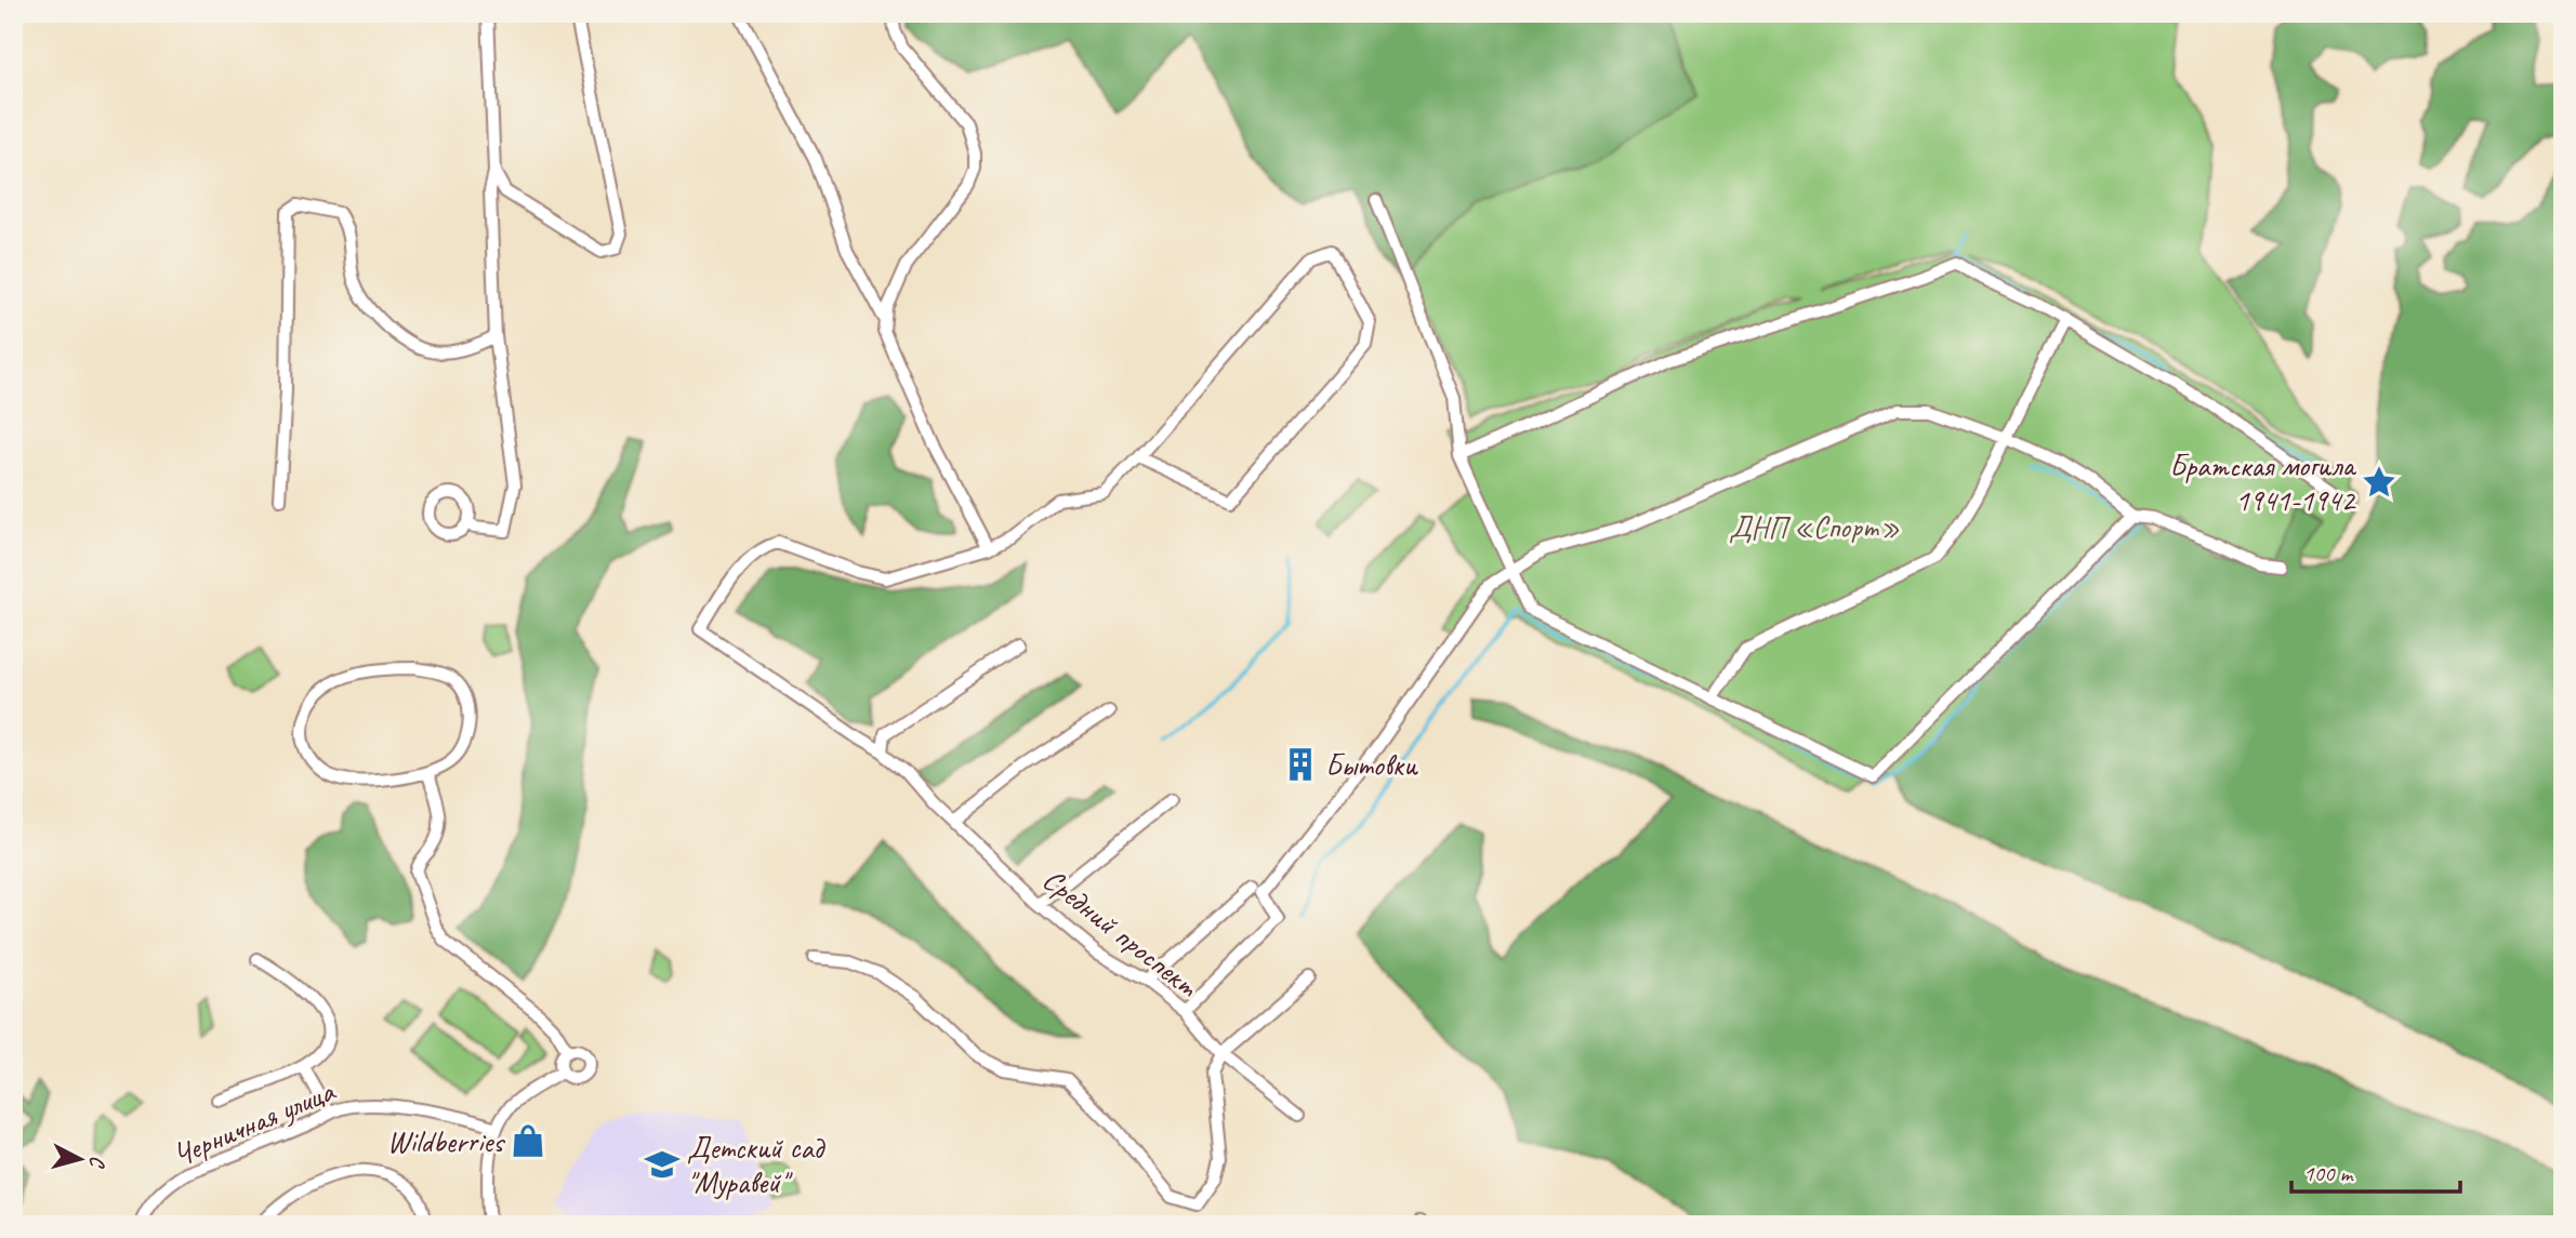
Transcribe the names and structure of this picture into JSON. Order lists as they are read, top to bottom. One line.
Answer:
{"streets":{"street":["Средний проспект","Черничная улица"]},"parks":["ДНП «Спорт»"],"places":{"place":["Братская могила 1941-1942"],"building":["Бытовки"],"shop":["Wildberries"],"school or university":["Детский сад \"Муравей\""]},"scale_bar":"100 m","north":"right"}
